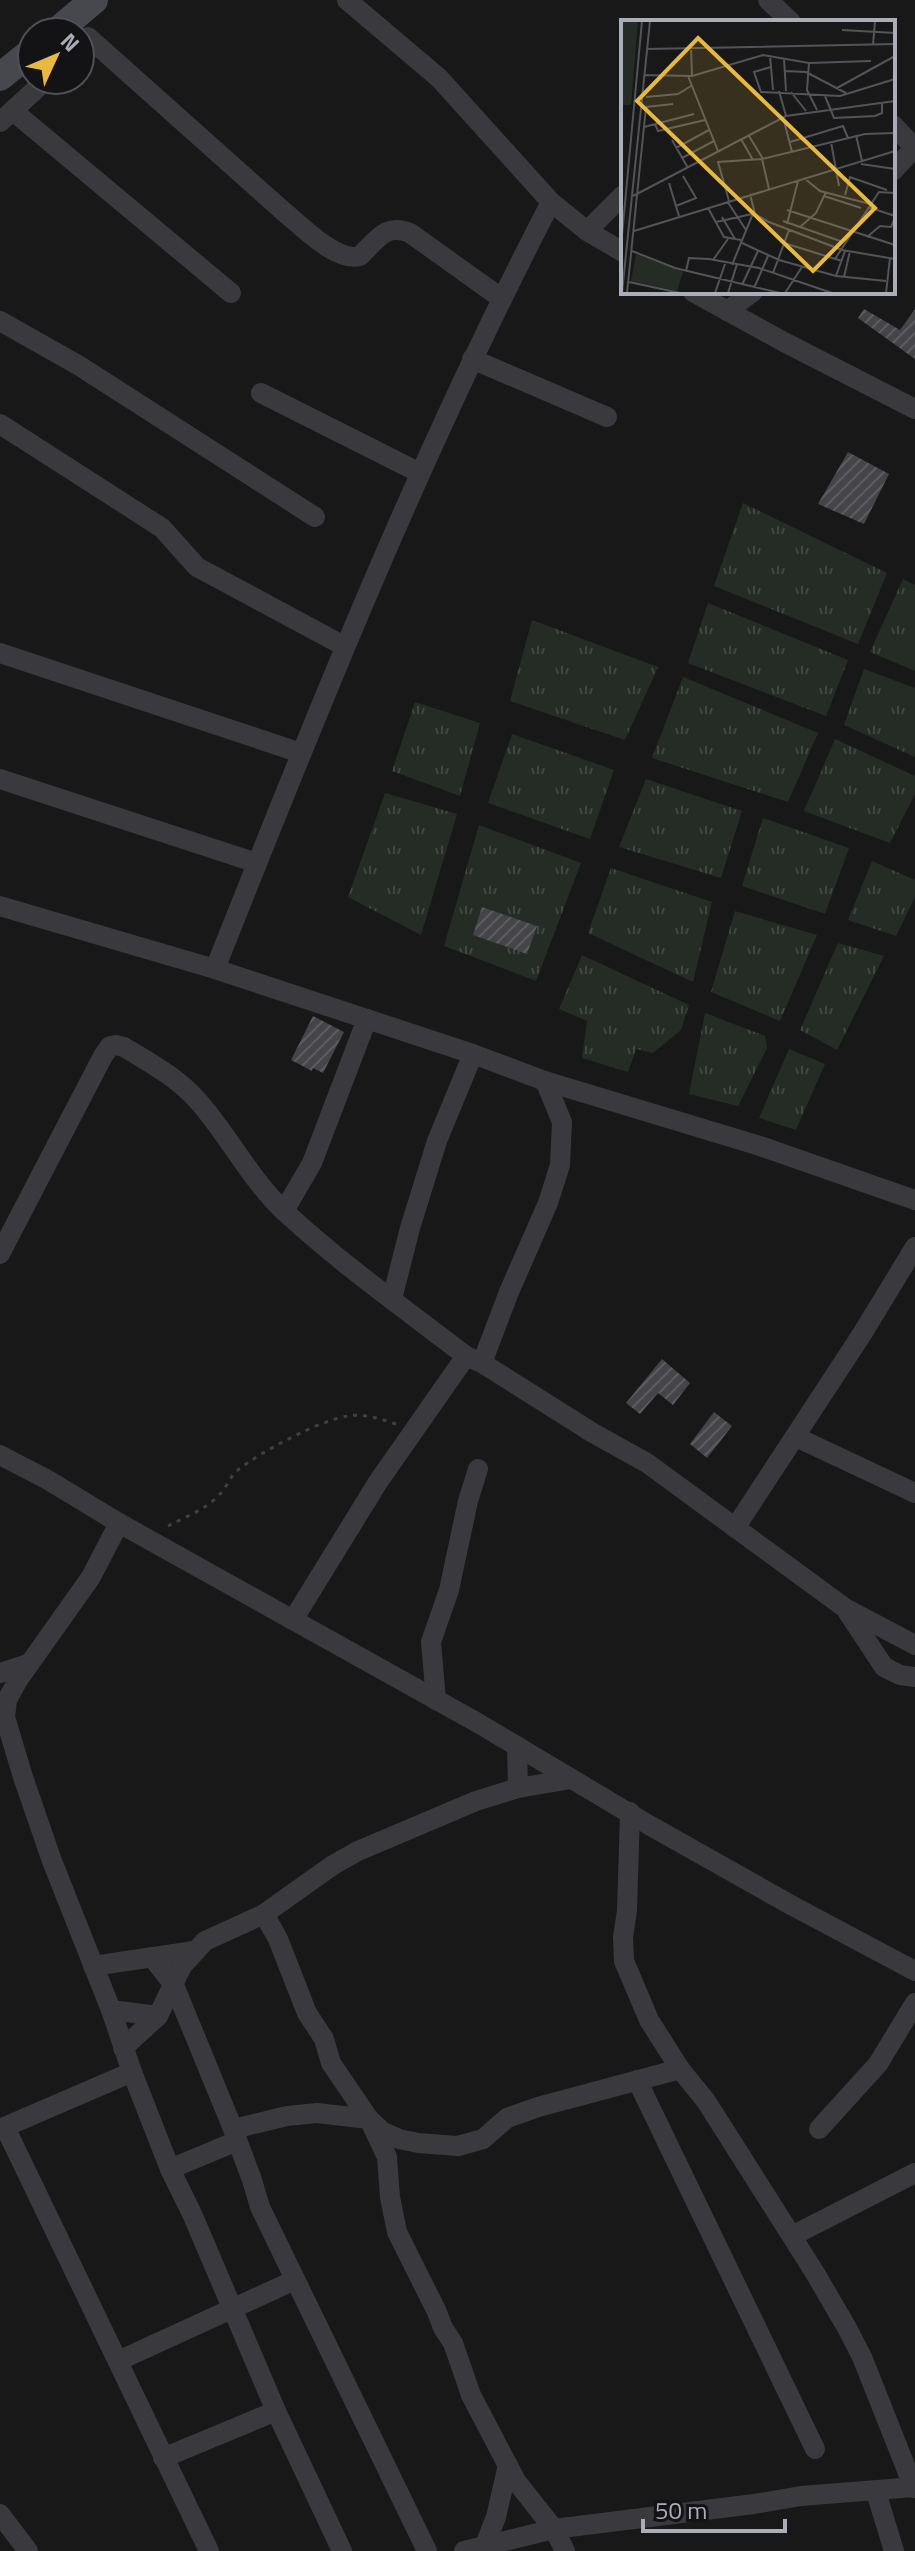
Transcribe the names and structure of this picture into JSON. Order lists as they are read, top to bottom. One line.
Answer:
{"scale_bar":"50 m","north":"top right"}
